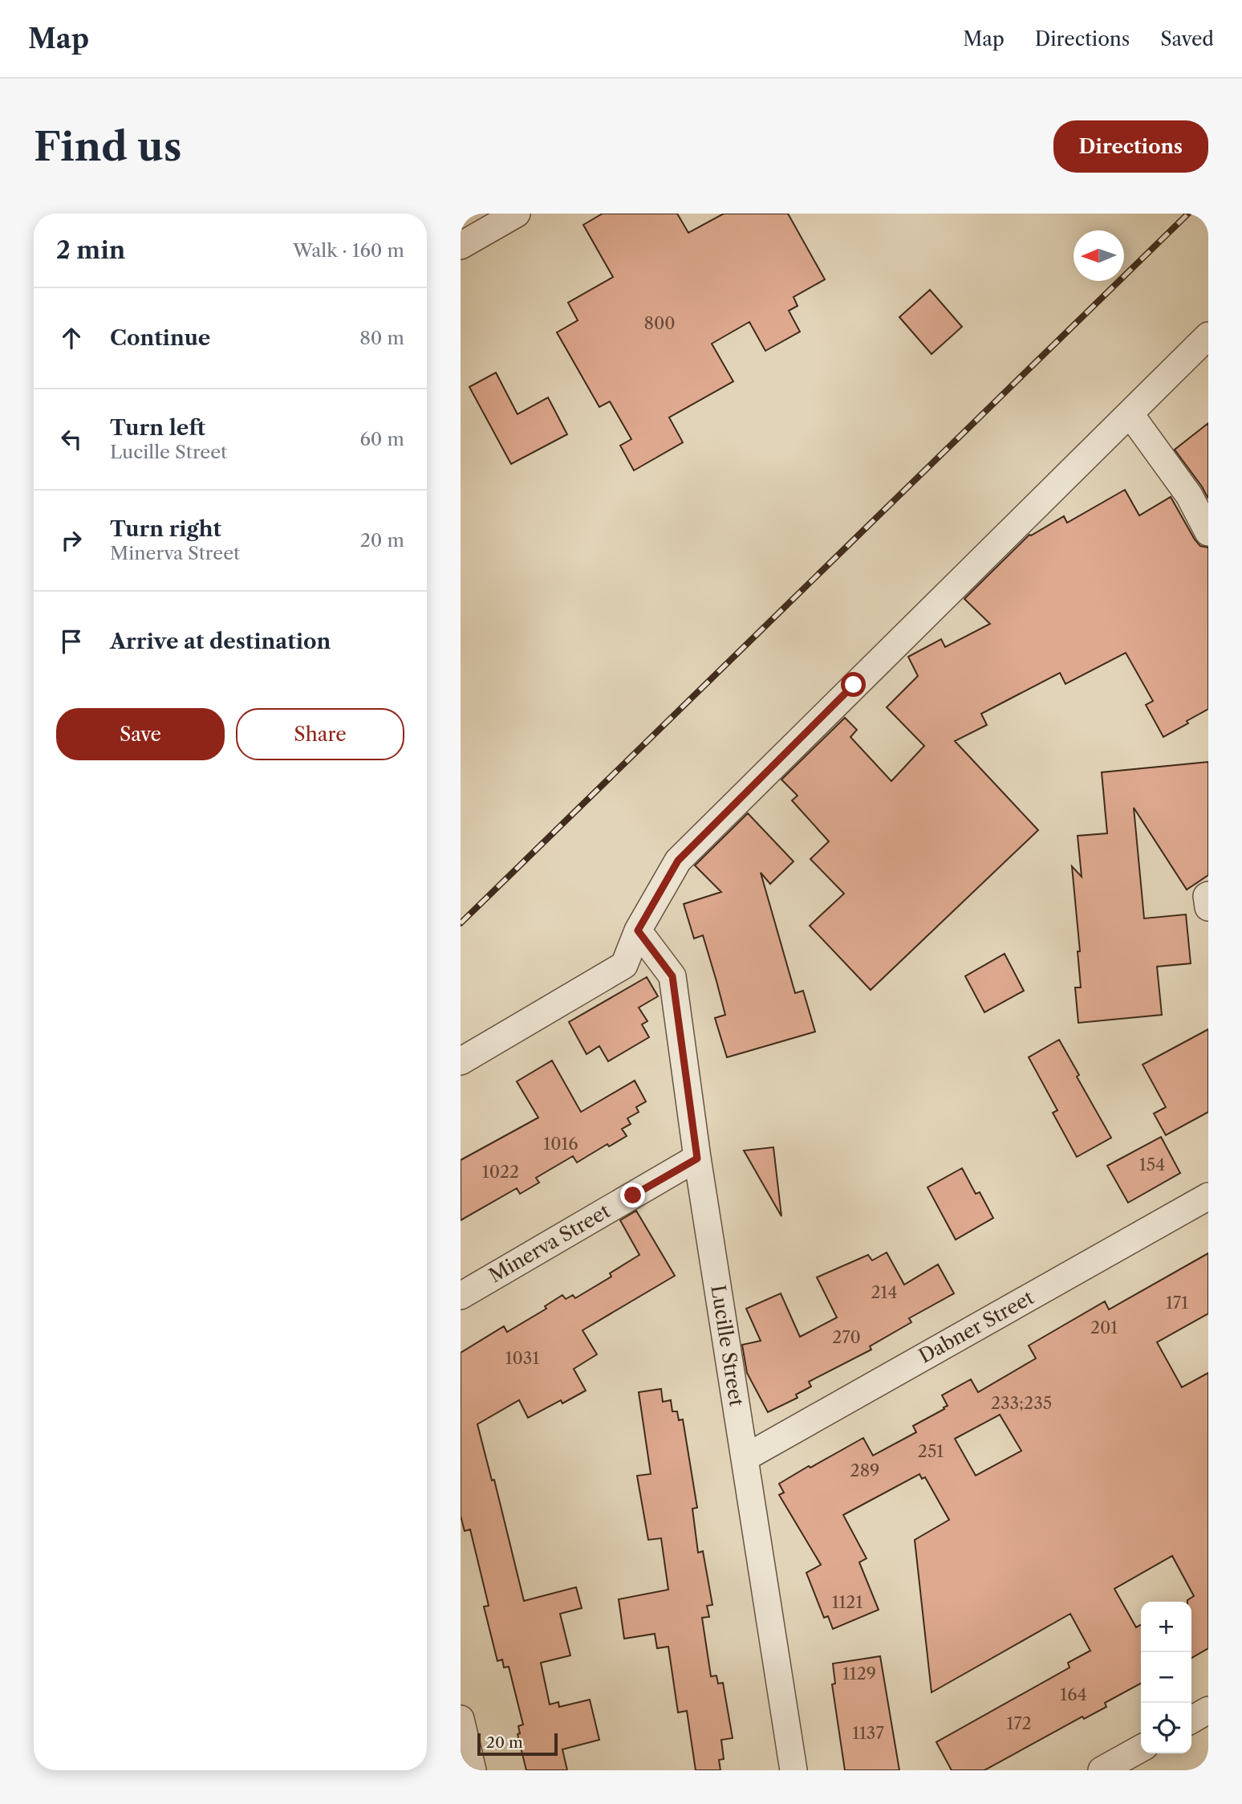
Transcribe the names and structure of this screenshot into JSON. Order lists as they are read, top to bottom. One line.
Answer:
{"streets":{"street":["Minerva Street","Dabner Street","Lucille Street"]},"crossings":[["Minerva Street","Lucille Street"],["Dabner Street","Lucille Street"]],"house_numbers":["800","1016","154","1022","214","171","201","270","1031","233;235","251","289","1121","1129","164","172","1137"],"scale_bar":"20 m","north":"left","page":{"header":"Map","nav":["Map","Directions","Saved"],"buttons":["Directions",["Save","Share"]],"title":"Find us","heading":["2 min","Walk · 160 m"],"list":[["Continue","80 m"],["Turn left","Lucille Street","60 m"],["Turn right","Minerva Street","20 m"],"Arrive at destination"],"map_buttons":["+","−"],"scale":"20 m"}}
